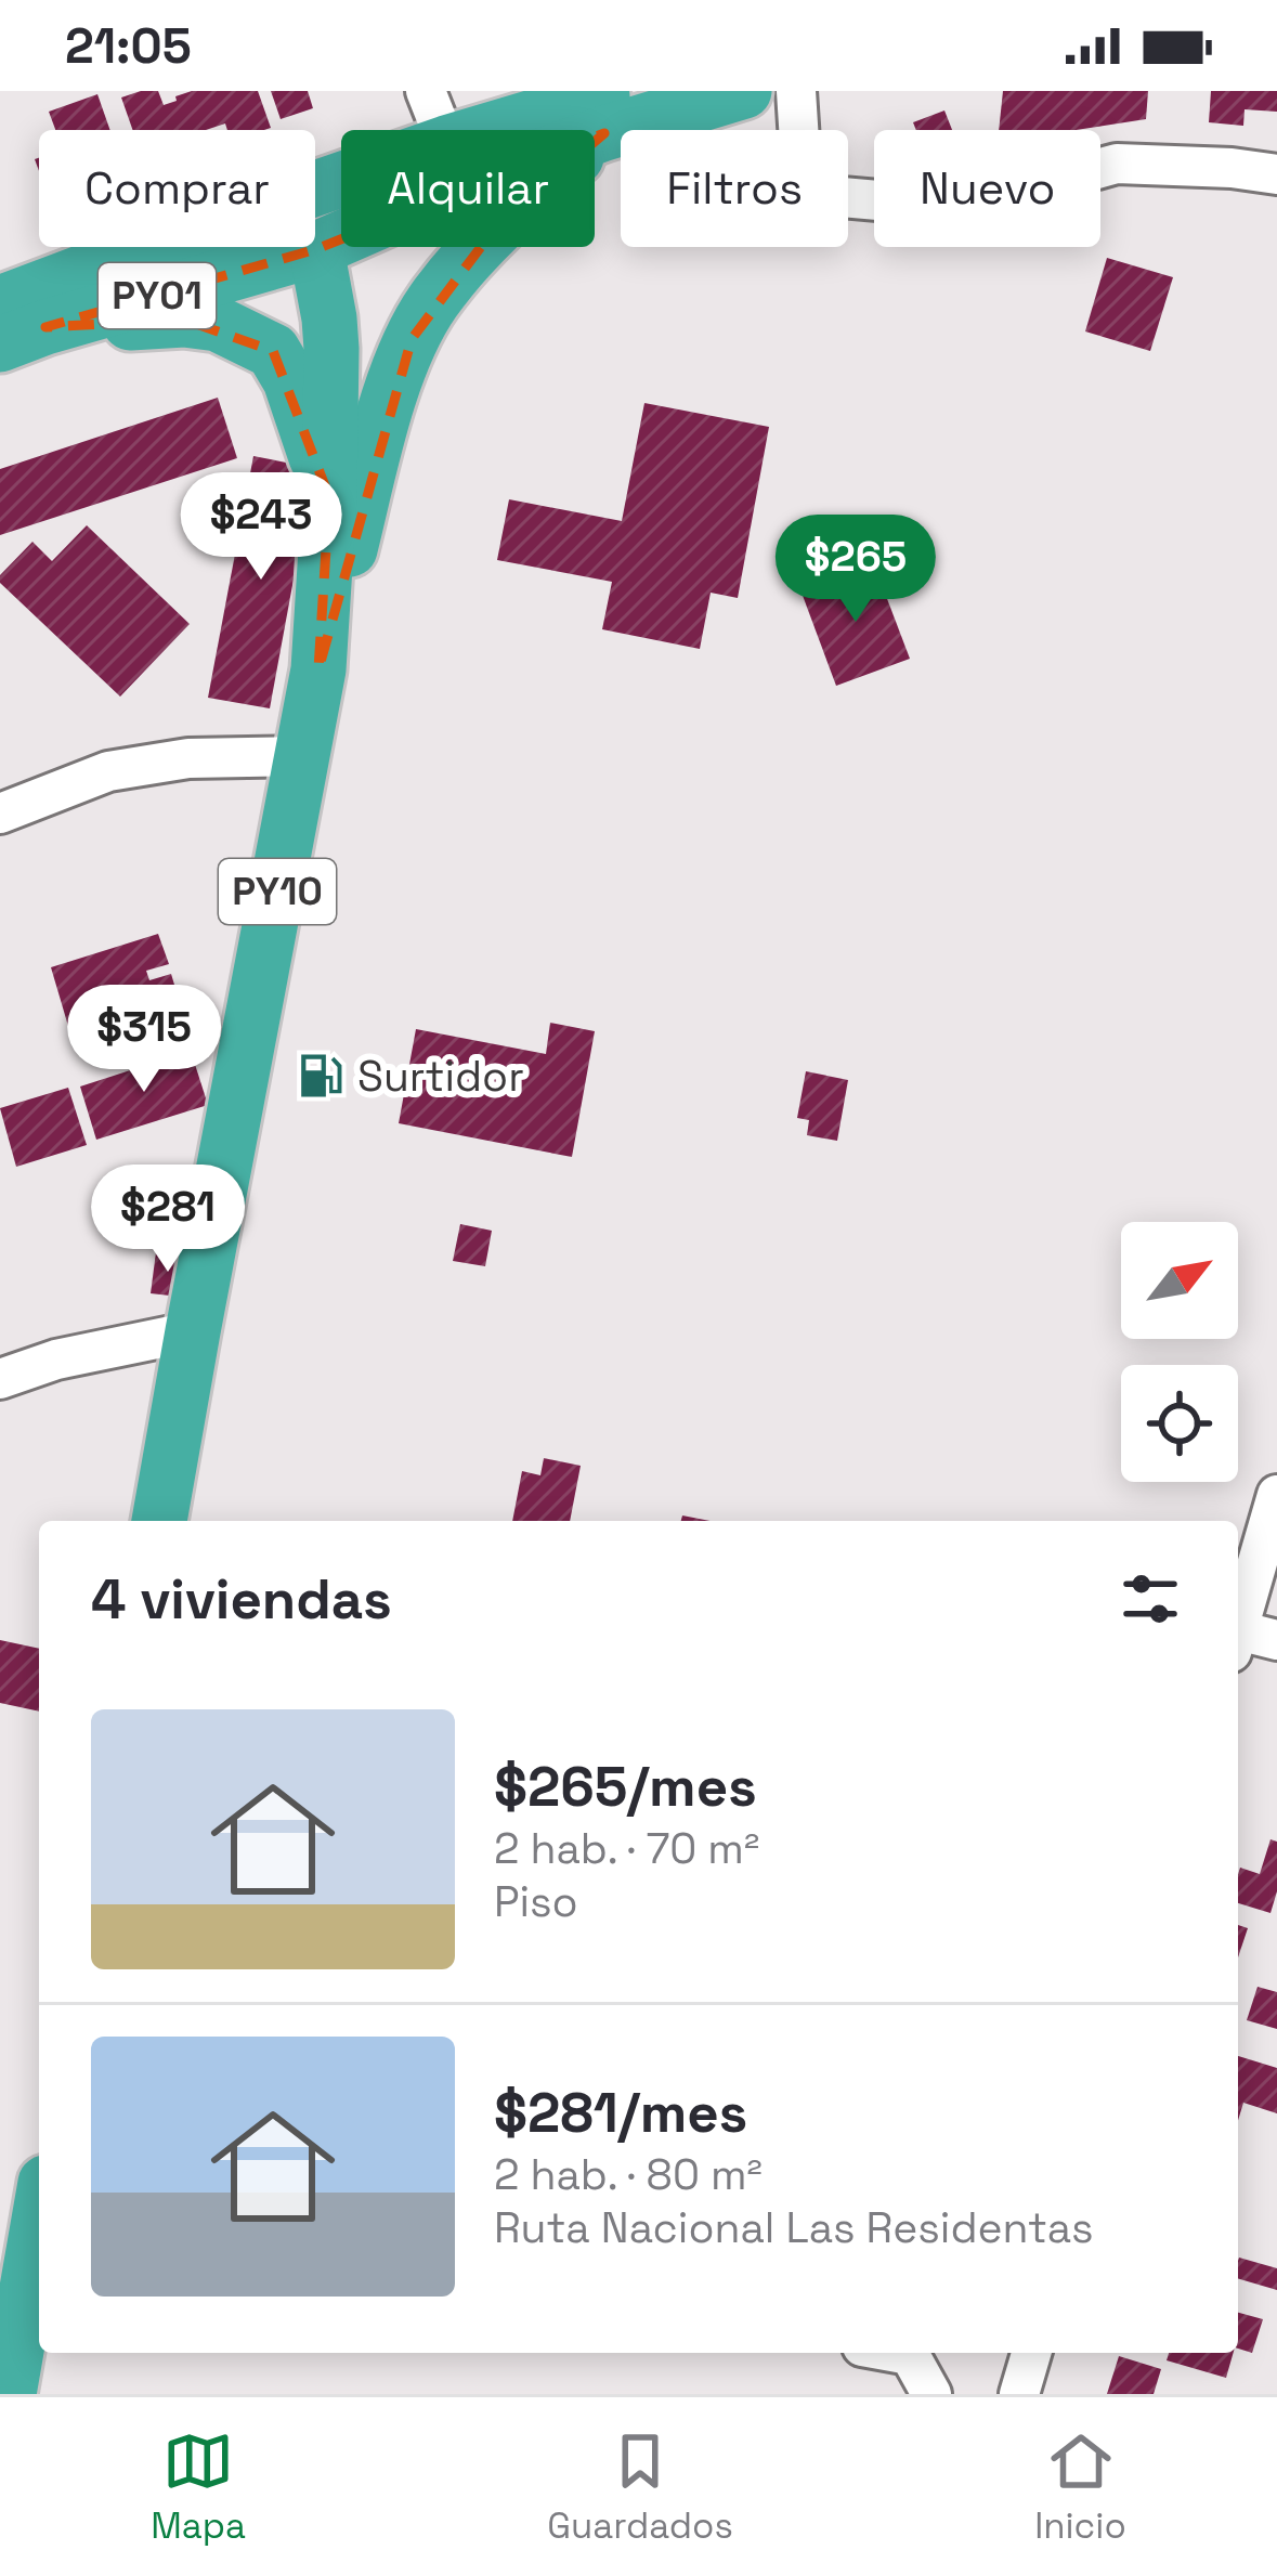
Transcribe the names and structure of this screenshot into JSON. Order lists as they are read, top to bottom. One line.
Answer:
{"streets":{"highway":["PY01","PY10"]},"crossings":[["PY01","PY10"]],"places":{"fuel station":["Surtidor"]},"north":"top right","page":{"status":"21:05","chip":["Comprar","Alquilar","Filtros","Nuevo"],"price":["$243","$265","$315","$281"],"heading":"4 viviendas","list":[{"name":"$265/mes","note":"2 hab. · 70 m² · Piso"},{"name":"$281/mes","note":"2 hab. · 80 m² · Ruta Nacional Las Residentas"}],"tabs":["Mapa","Guardados","Inicio"]}}
